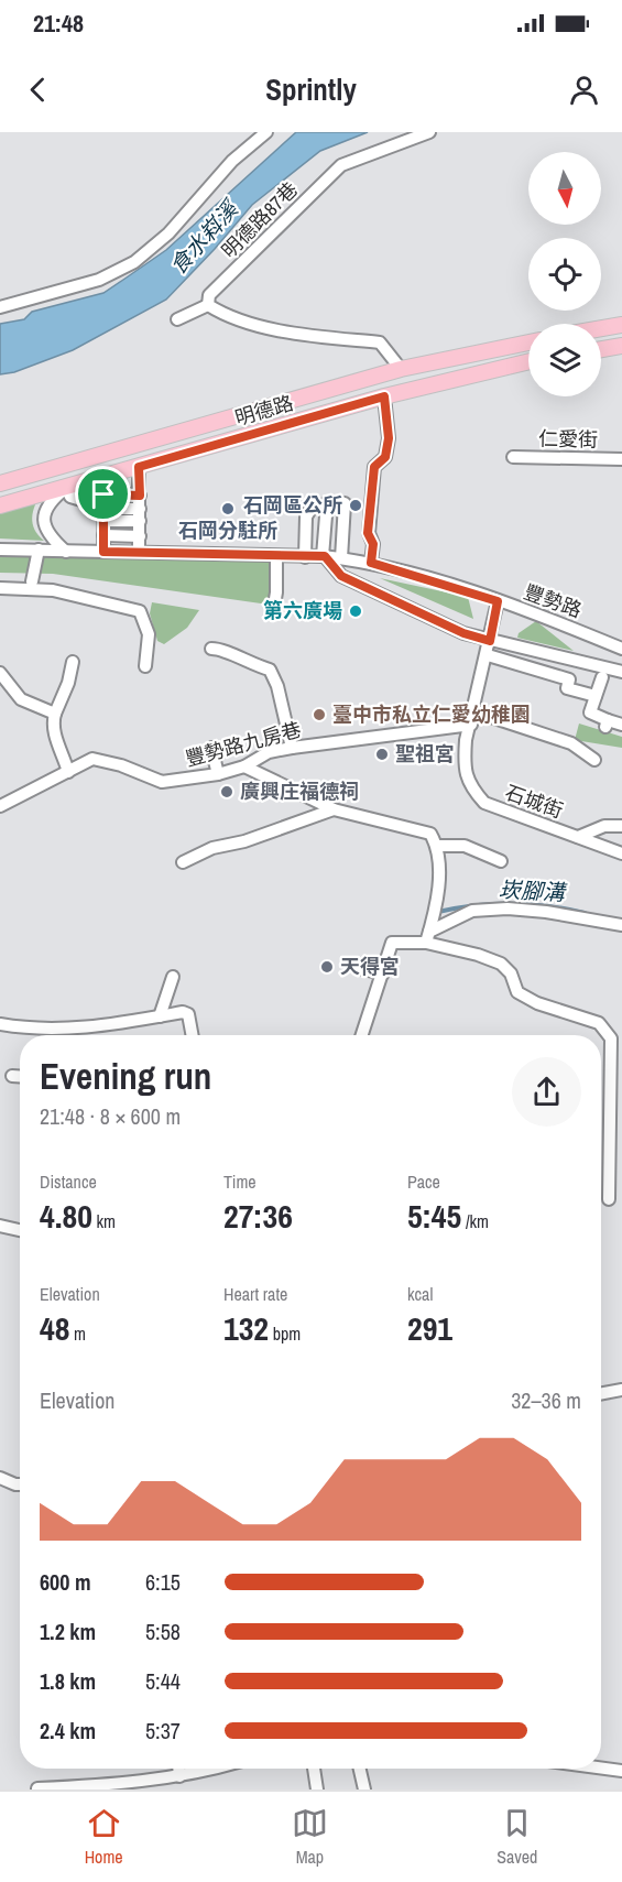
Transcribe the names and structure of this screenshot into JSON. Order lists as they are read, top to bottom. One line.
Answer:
{"streets":{"main road":["明德路"],"street":["明德路87巷","仁愛街","豐勢路","豐勢路九房巷","石城街"]},"crossings":[["豐勢路","石城街"],["豐勢路九房巷","石城街"]],"water":["食水嵙溪","崁腳溝"],"places":["石岡區公所","石岡分駐所","第六廣場","臺中市私立仁愛幼稚園","聖祖宮","廣興庄福德祠","天得宮"],"north":"bottom","page":{"status":"21:48","header":"Sprintly","heading":["Evening run","21:48 · 8 × 600 m"],"stats":[["Distance","4.80 km"],["Time","27:36"],["Pace","5:45 /km"],["Elevation","48 m"],["Heart rate","132 bpm"],["kcal","291"]],"chart":["Elevation","32–36 m"],"list":[{"name":"600 m","note":"6:15"},{"name":"1.2 km","note":"5:58"},{"name":"1.8 km","note":"5:44"},{"name":"2.4 km","note":"5:37"}],"tabs":["Home","Map","Saved"]}}
